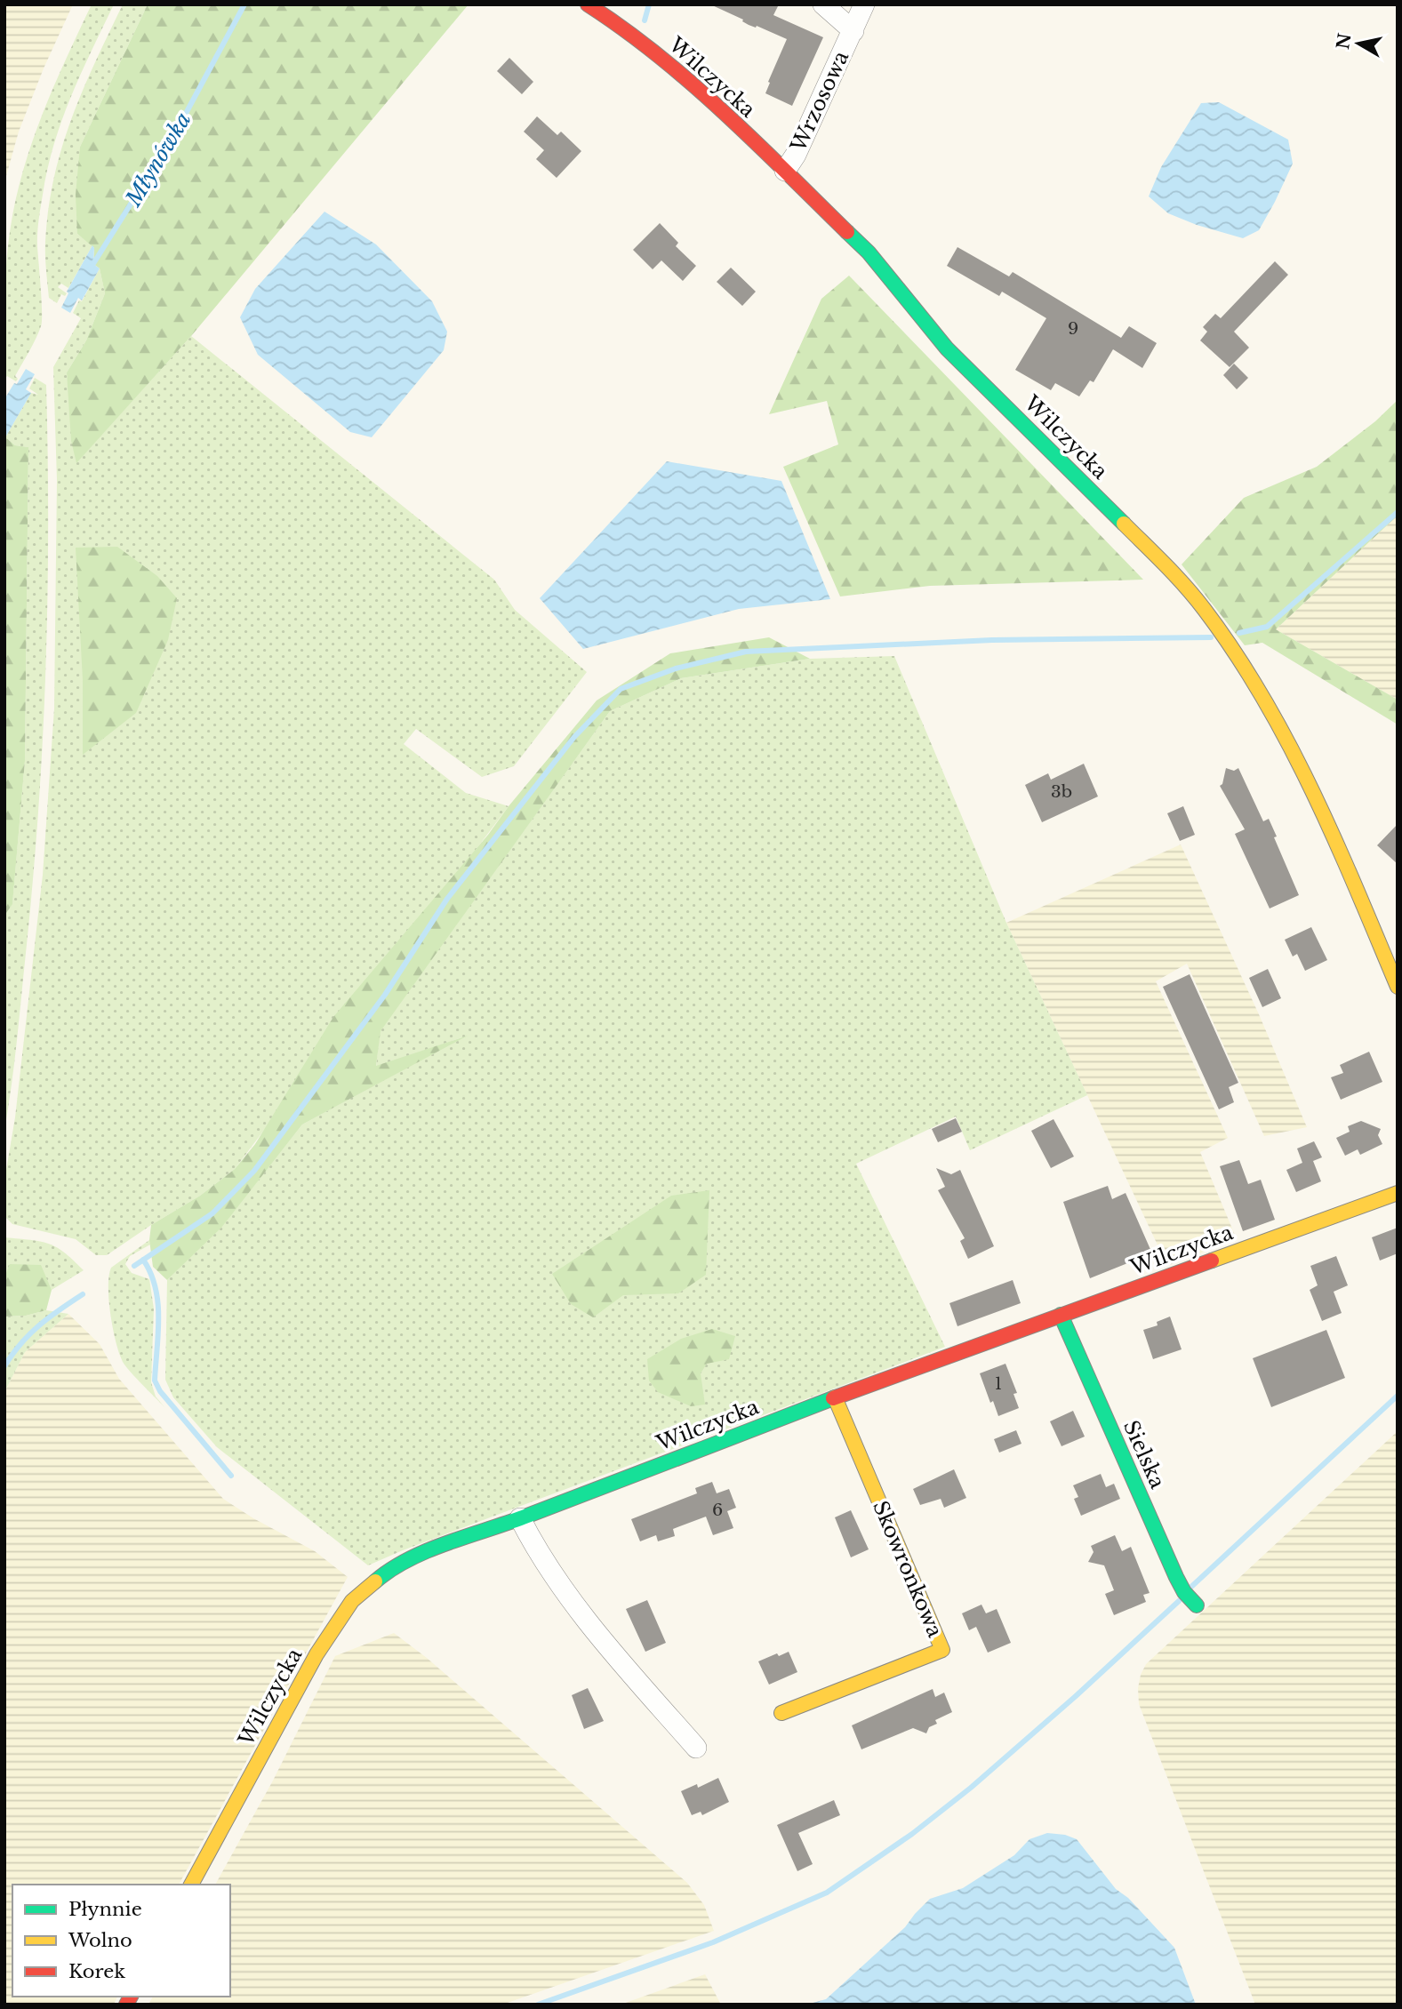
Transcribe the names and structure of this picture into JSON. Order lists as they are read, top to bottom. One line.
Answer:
{"streets":{"street":["Wilczycka","Wrzosowa","Sielska","Skowronkowa"]},"crossings":[["Wilczycka","Wrzosowa"],["Wilczycka","Sielska"],["Wilczycka","Skowronkowa"]],"water":["Młynówka"],"house_numbers":["9","3b","1","6"],"legend":["Płynnie","Wolno","Korek"],"north":"left"}
